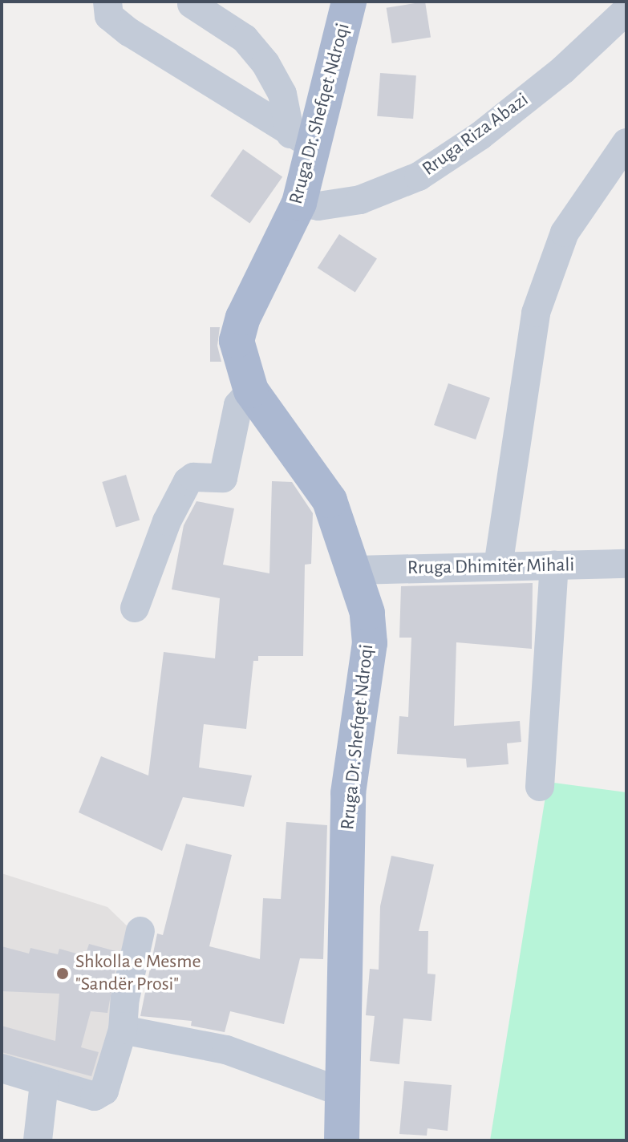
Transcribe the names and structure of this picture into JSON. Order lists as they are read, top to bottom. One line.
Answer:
{"streets":{"main road":["Rruga Dr. Shefqet Ndroqi"],"street":["Rruga Riza Abazi","Rruga Dhimitër Mihali"]},"crossings":[["Rruga Dr. Shefqet Ndroqi","Rruga Riza Abazi"],["Rruga Dr. Shefqet Ndroqi","Rruga Dhimitër Mihali"]],"places":["Shkolla e Mesme \"Sandër Prosi\""]}
